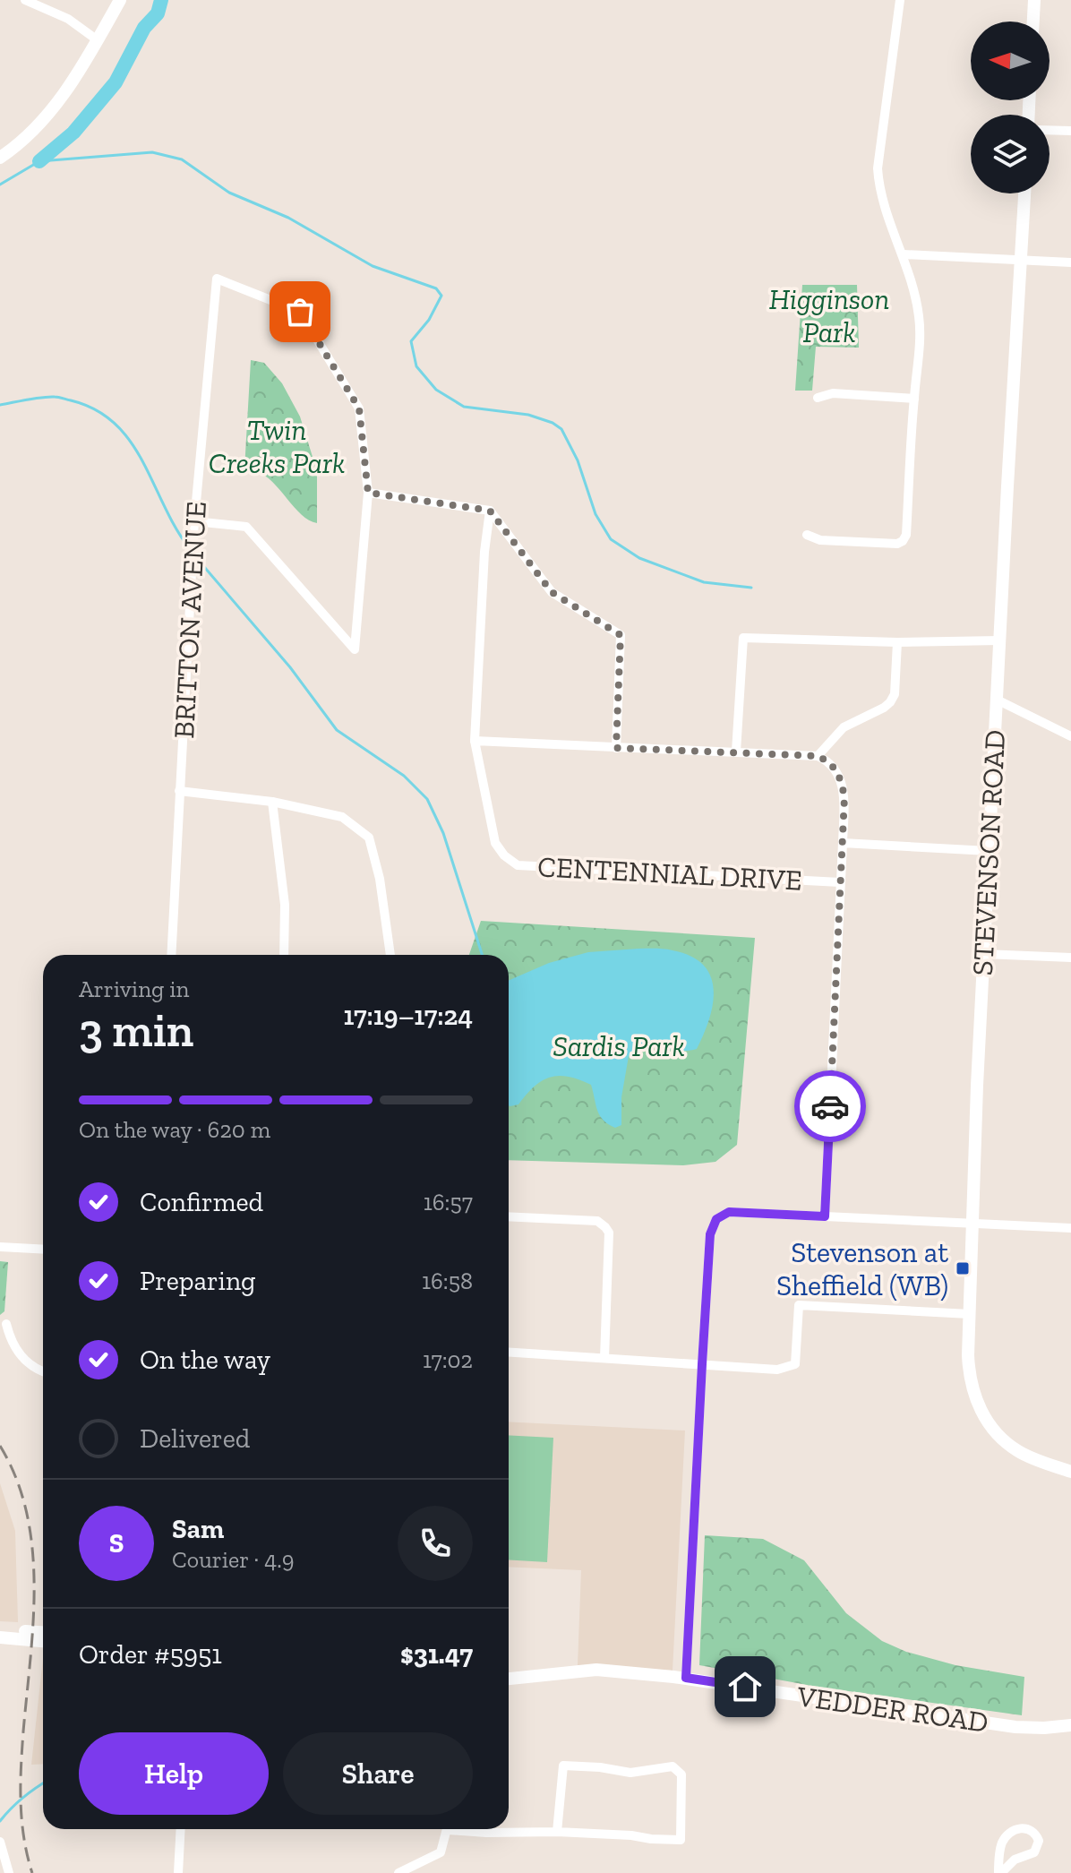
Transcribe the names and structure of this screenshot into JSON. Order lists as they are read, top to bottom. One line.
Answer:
{"streets":{"street":["BRITTON AVENUE","STEVENSON ROAD","CENTENNIAL DRIVE","VEDDER ROAD"]},"parks":["Higginson Park","Twin Creeks Park","Sardis Park"],"places":{"transit":["Stevenson at Sheffield (WB)"]},"north":"left","page":{"heading":["3 min","Arriving in","17:19–17:24"],"panel":["Sam","Courier · 4.9","Order #5951","$31.47"],"bar":"On the way · 620 m","list":[["Confirmed","16:57"],["Preparing","16:58"],["On the way","17:02"],"Delivered"],"round":"S","buttons":["Help","Share"]}}
